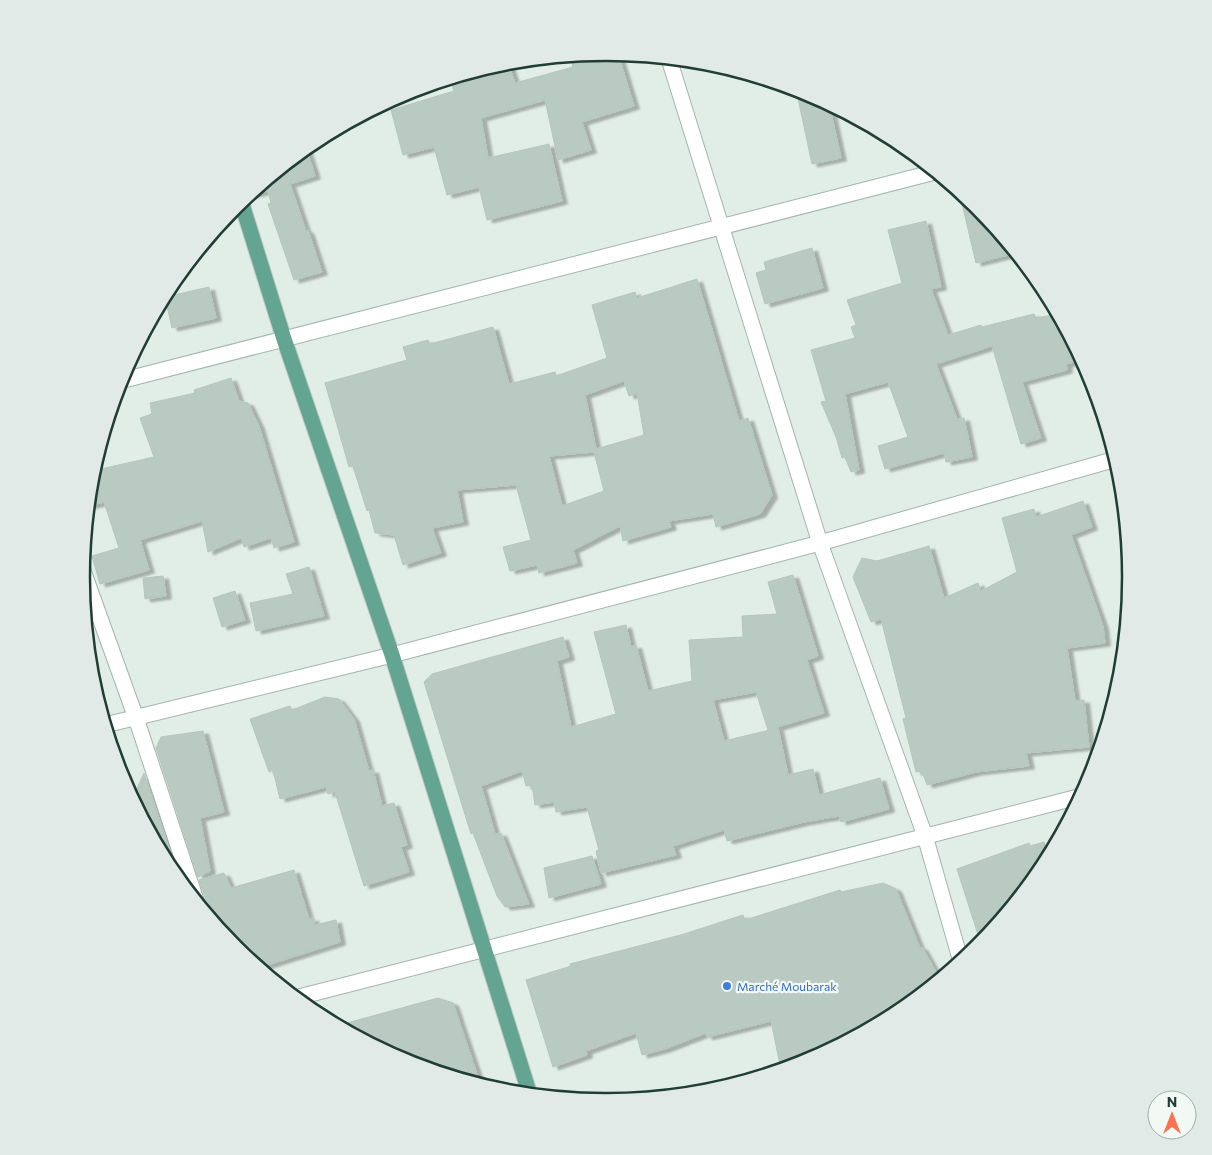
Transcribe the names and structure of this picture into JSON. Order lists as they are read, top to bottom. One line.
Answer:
{"places":["Marché Moubarak"],"north":"top"}
